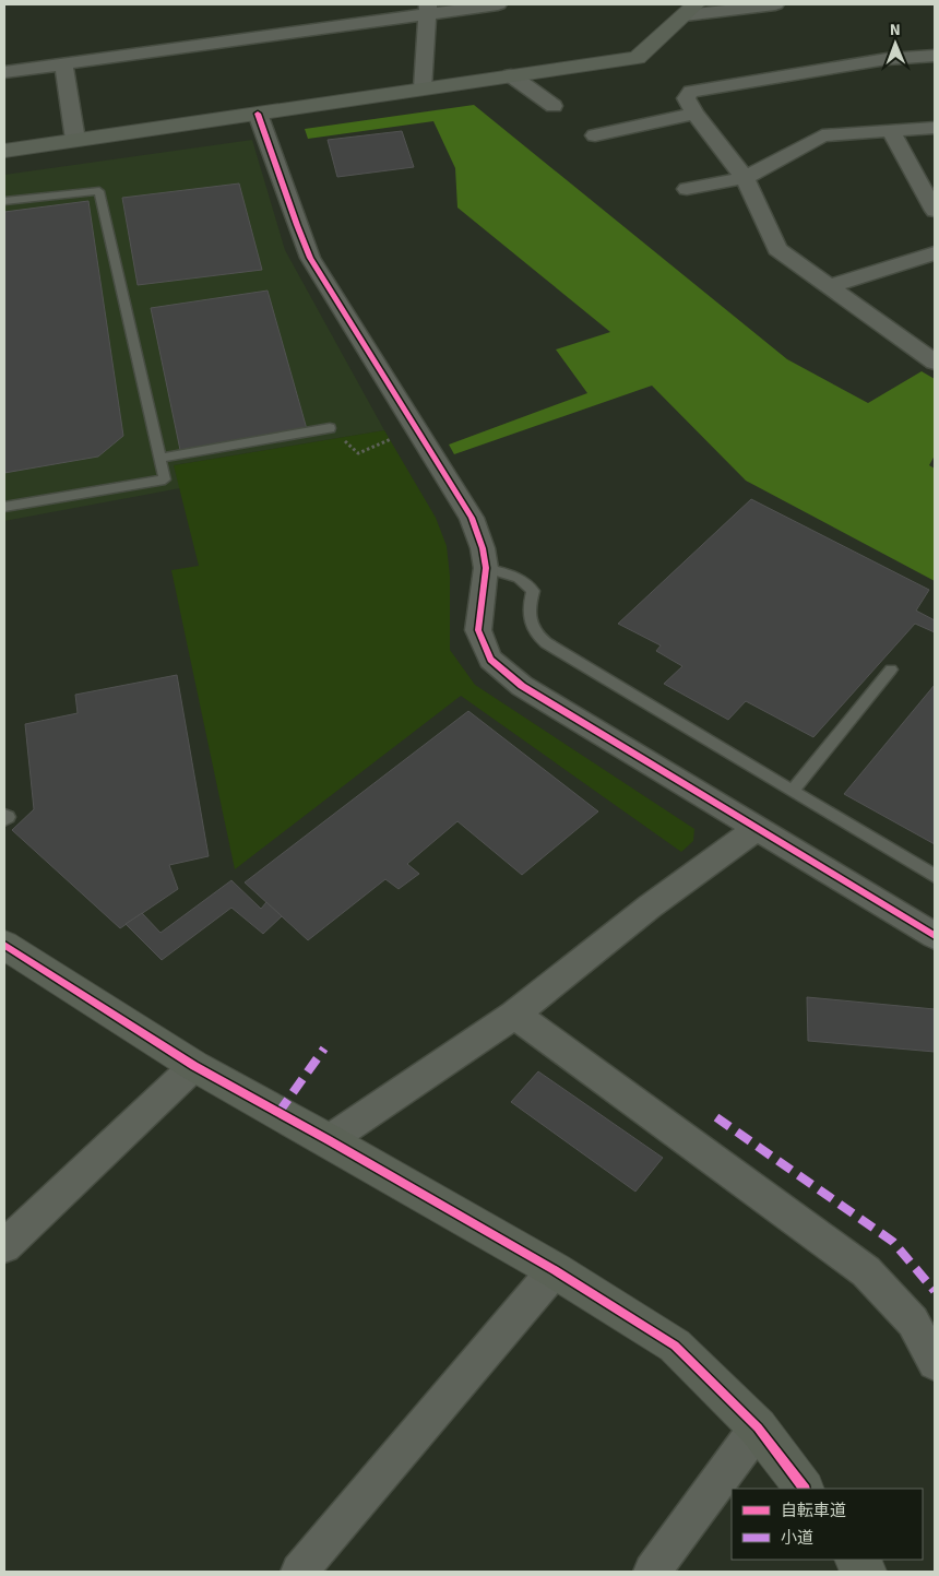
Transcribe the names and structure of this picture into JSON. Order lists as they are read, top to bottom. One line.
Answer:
{"legend":["自転車道","小道"],"north":"top"}
